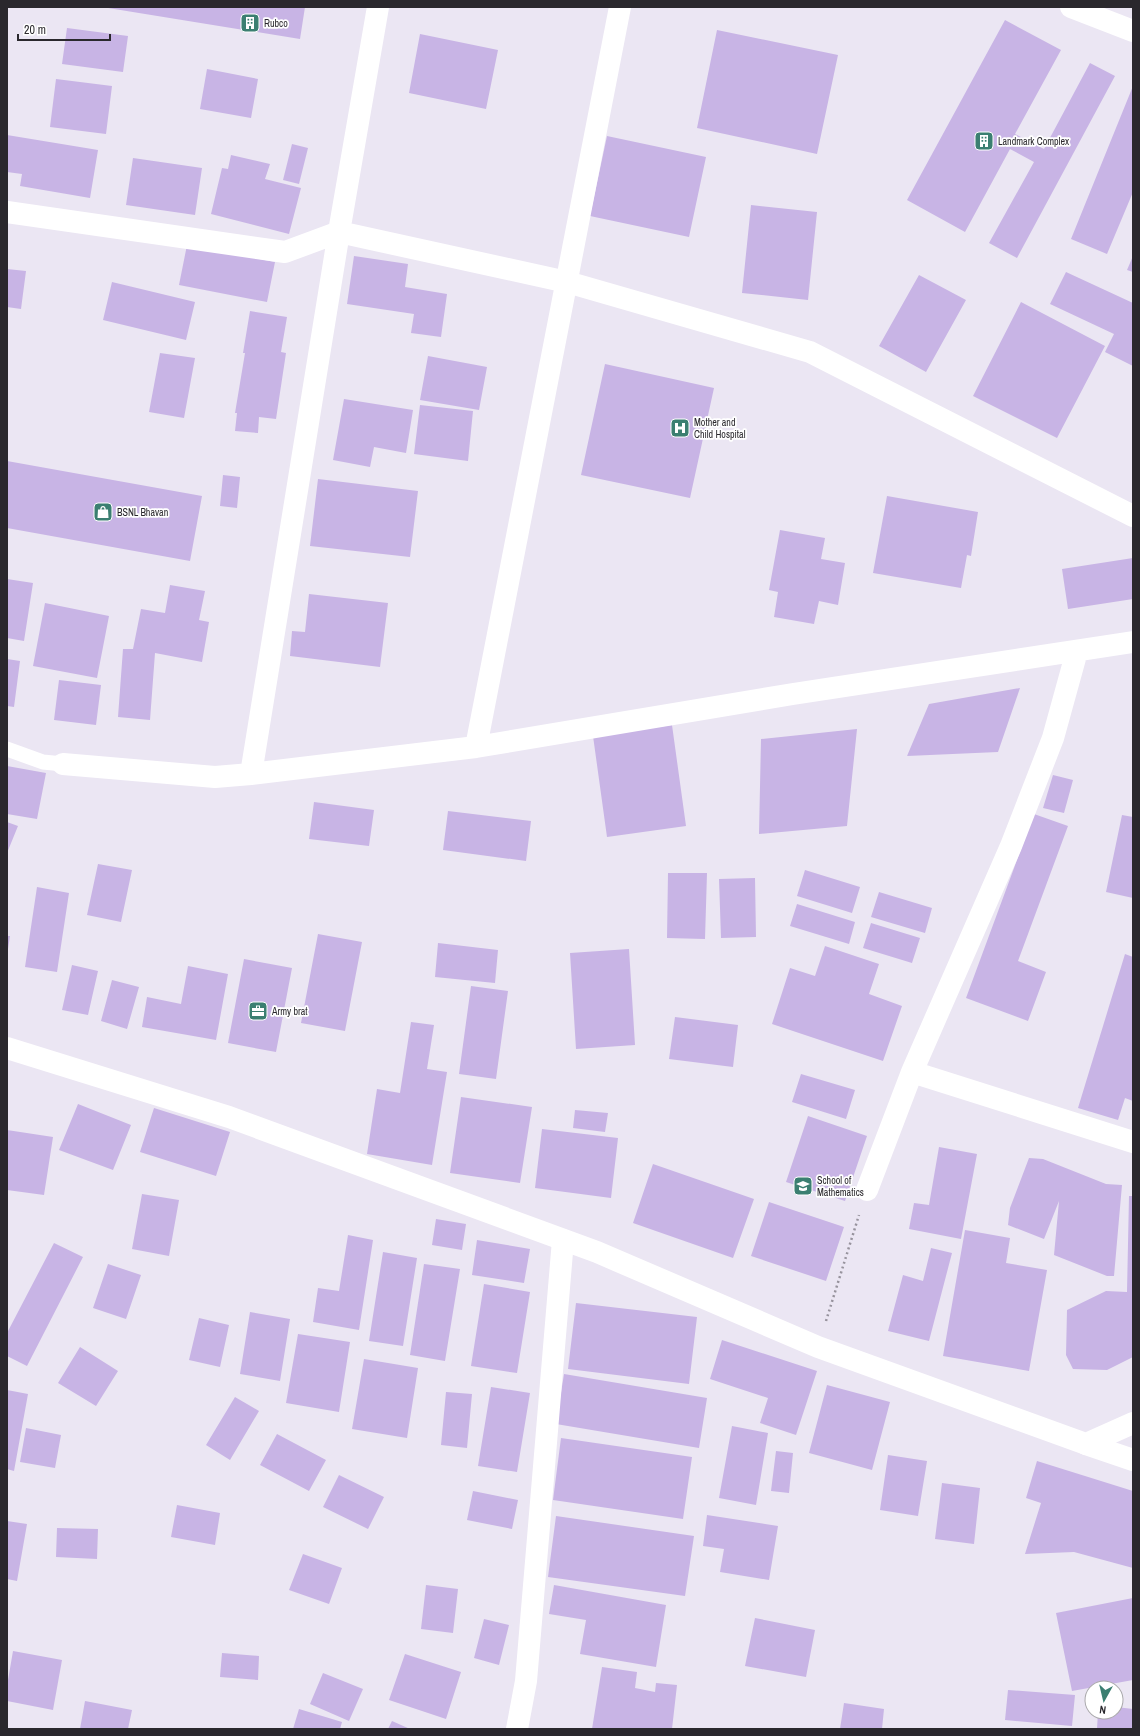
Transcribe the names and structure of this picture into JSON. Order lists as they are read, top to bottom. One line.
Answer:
{"places":{"building":["Rubco","Landmark Complex"],"hospital":["Mother and Child Hospital"],"shop":["BSNL Bhavan"],"office":["Army brat"],"school or university":["School of Mathematics"]},"scale_bar":"20 m","north":"bottom"}
